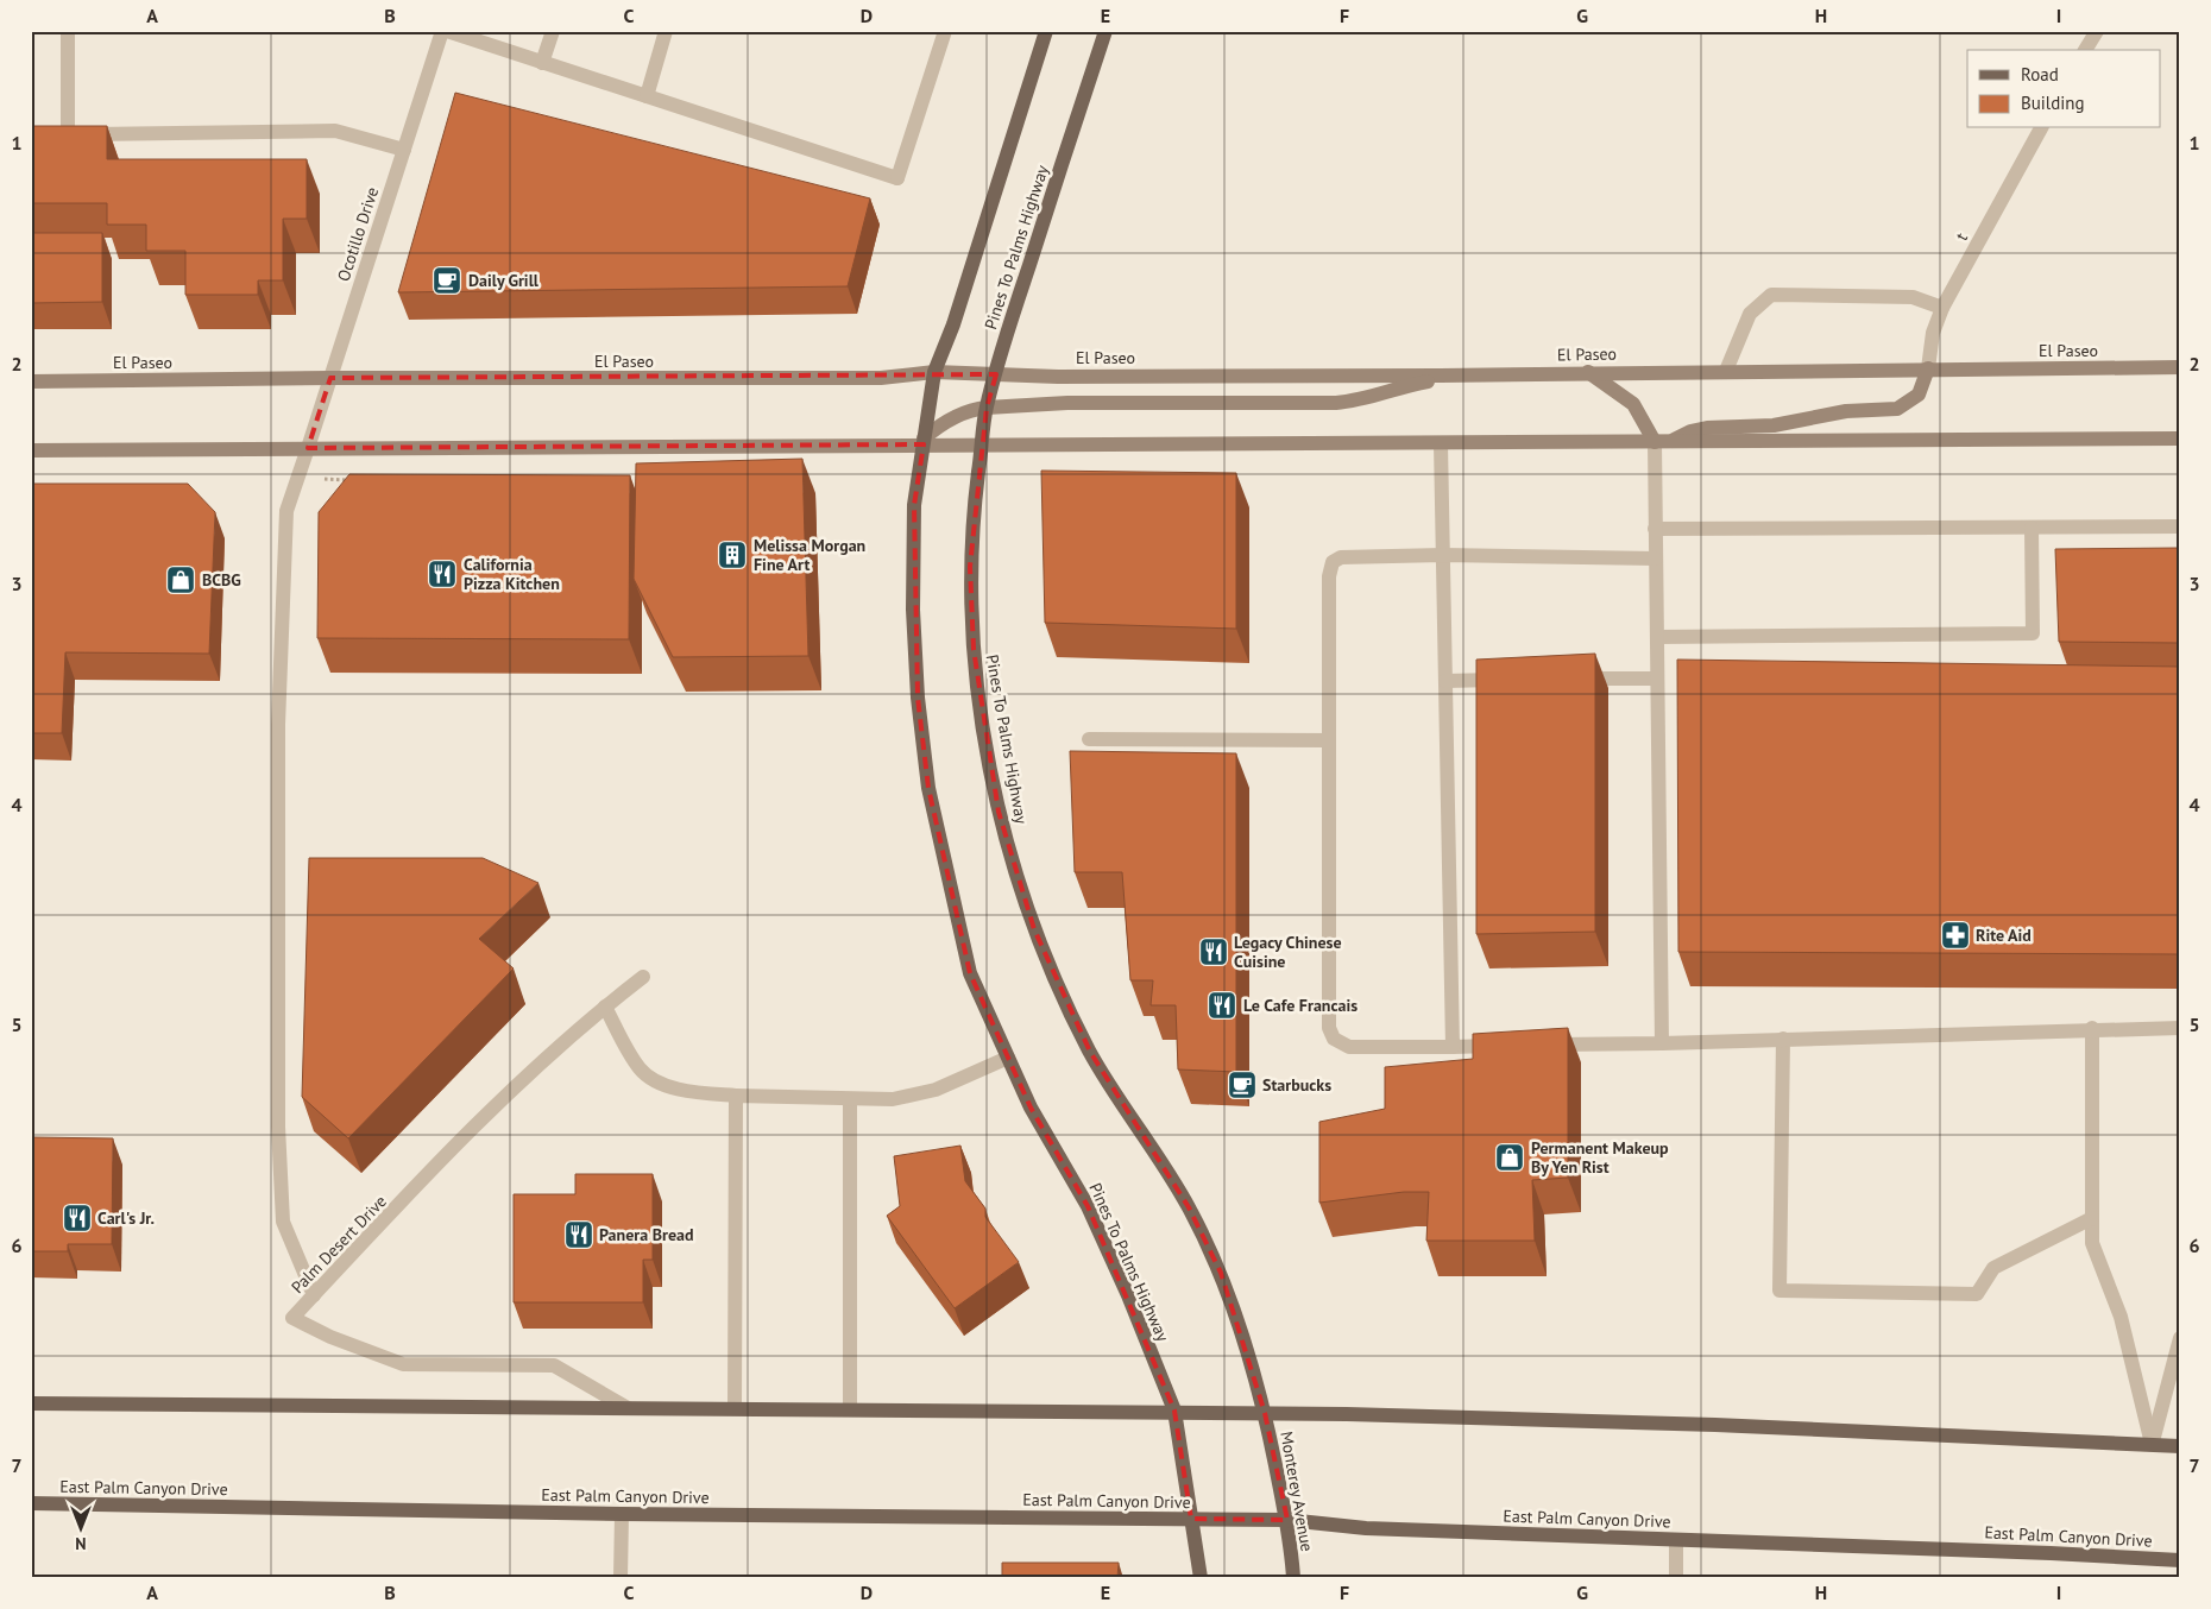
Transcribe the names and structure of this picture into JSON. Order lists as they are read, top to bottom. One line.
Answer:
{"streets":{"main road":["Pines To Palms Highway","East Palm Canyon Drive","Monterey Avenue"],"street":["Ocotillo Drive","t","El Paseo","Palm Desert Drive"]},"crossings":[["Ocotillo Drive","El Paseo"],["Ocotillo Drive","Palm Desert Drive"],["t","El Paseo"],["Pines To Palms Highway","El Paseo"],["Pines To Palms Highway","Monterey Avenue"],["East Palm Canyon Drive","Monterey Avenue"]],"places":{"cafe":["Daily Grill","Starbucks"],"building":["Melissa Morgan Fine Art"],"restaurant":["California Pizza Kitchen","Legacy Chinese Cuisine","Le Cafe Francais","Carl's Jr.","Panera Bread"],"shop":["BCBG","Permanent Makeup By Yen Rist"],"pharmacy":["Rite Aid"]},"legend":["Road","Building"],"north":"bottom","grid":{"columns":["A","B","C","D","E","F","G","H","I"],"rows":["1","2","3","4","5","6","7"]}}
